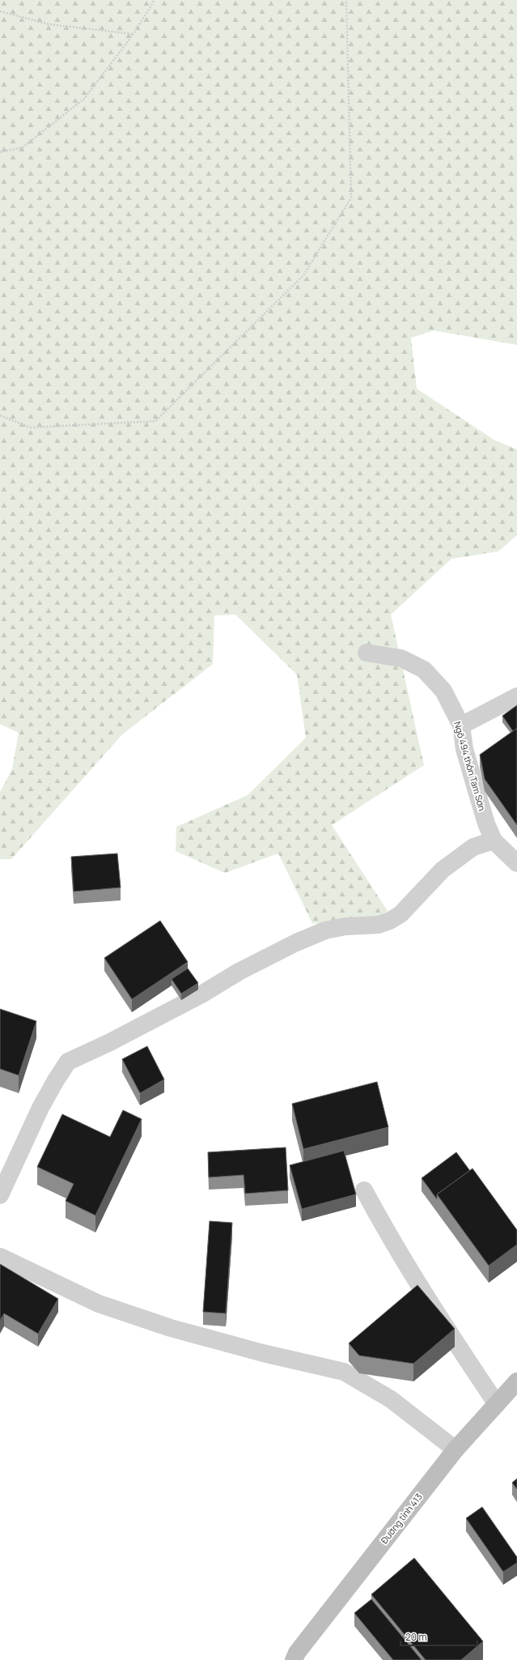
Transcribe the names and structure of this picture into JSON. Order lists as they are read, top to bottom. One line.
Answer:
{"streets":{"main road":["Đường tỉnh 413"],"street":["Ngõ 494 thôn Tam Sơn"]},"scale_bar":"20 m"}
